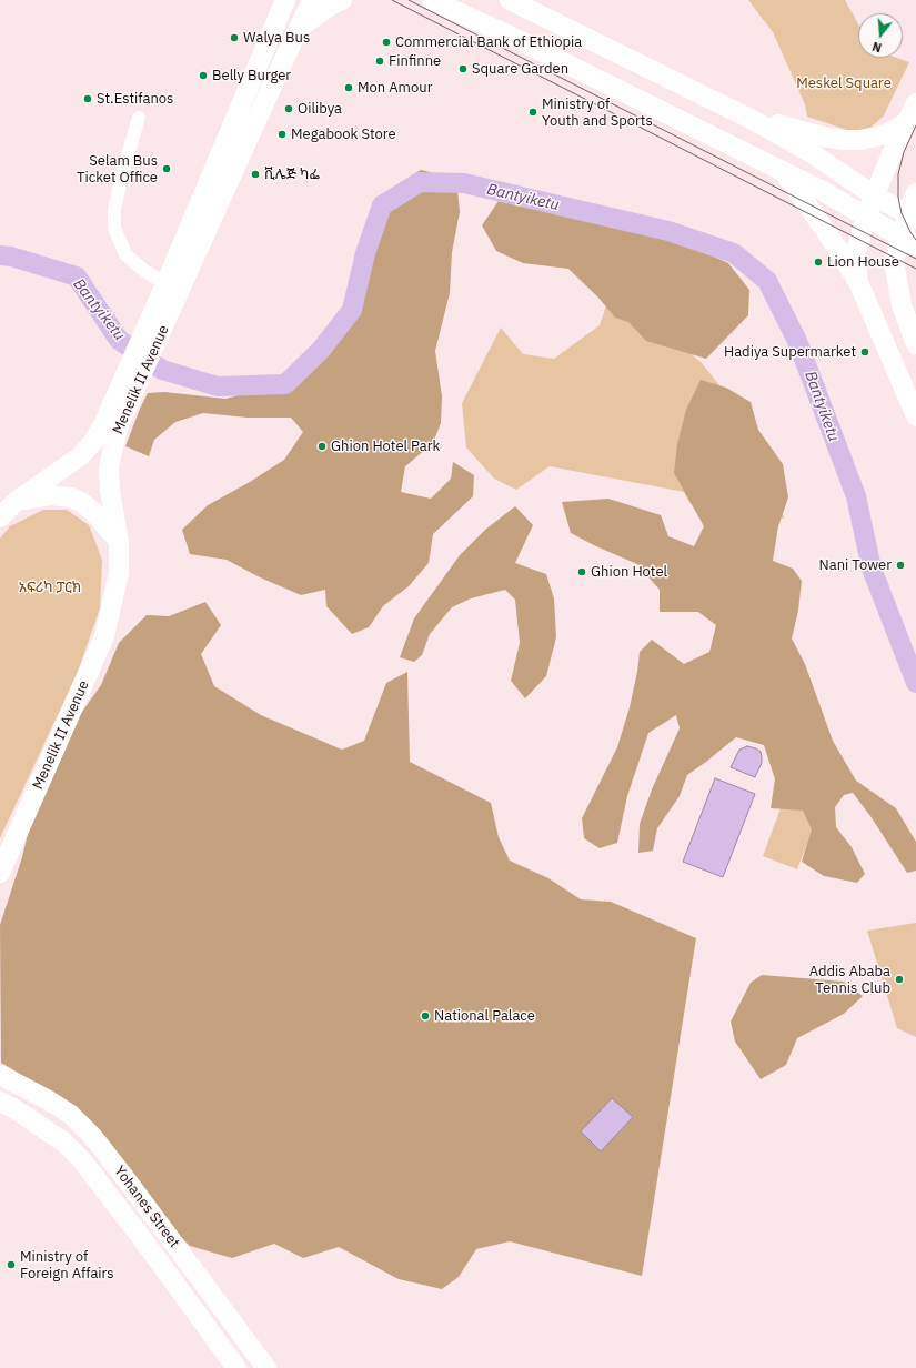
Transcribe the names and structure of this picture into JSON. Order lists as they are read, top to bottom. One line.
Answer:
{"streets":{"main road":["Menelik II Avenue","Yohanes Street"]},"water":["Bantyiketu"],"parks":["Meskel Square","አፍሪካ ፓርክ"],"places":["Walya Bus","Commercial Bank of Ethiopia","Finfinne","Square Garden","Belly Burger","Mon Amour","St.Estifanos","Oilibya","Ministry of Youth and Sports","Megabook Store","Selam Bus Ticket Office","ቪሌጅ ካፌ","Lion House","Hadiya Supermarket","Ghion Hotel Park","Nani Tower","Ghion Hotel","Addis Ababa Tennis Club","National Palace","Ministry of Foreign Affairs"],"north":"bottom"}
